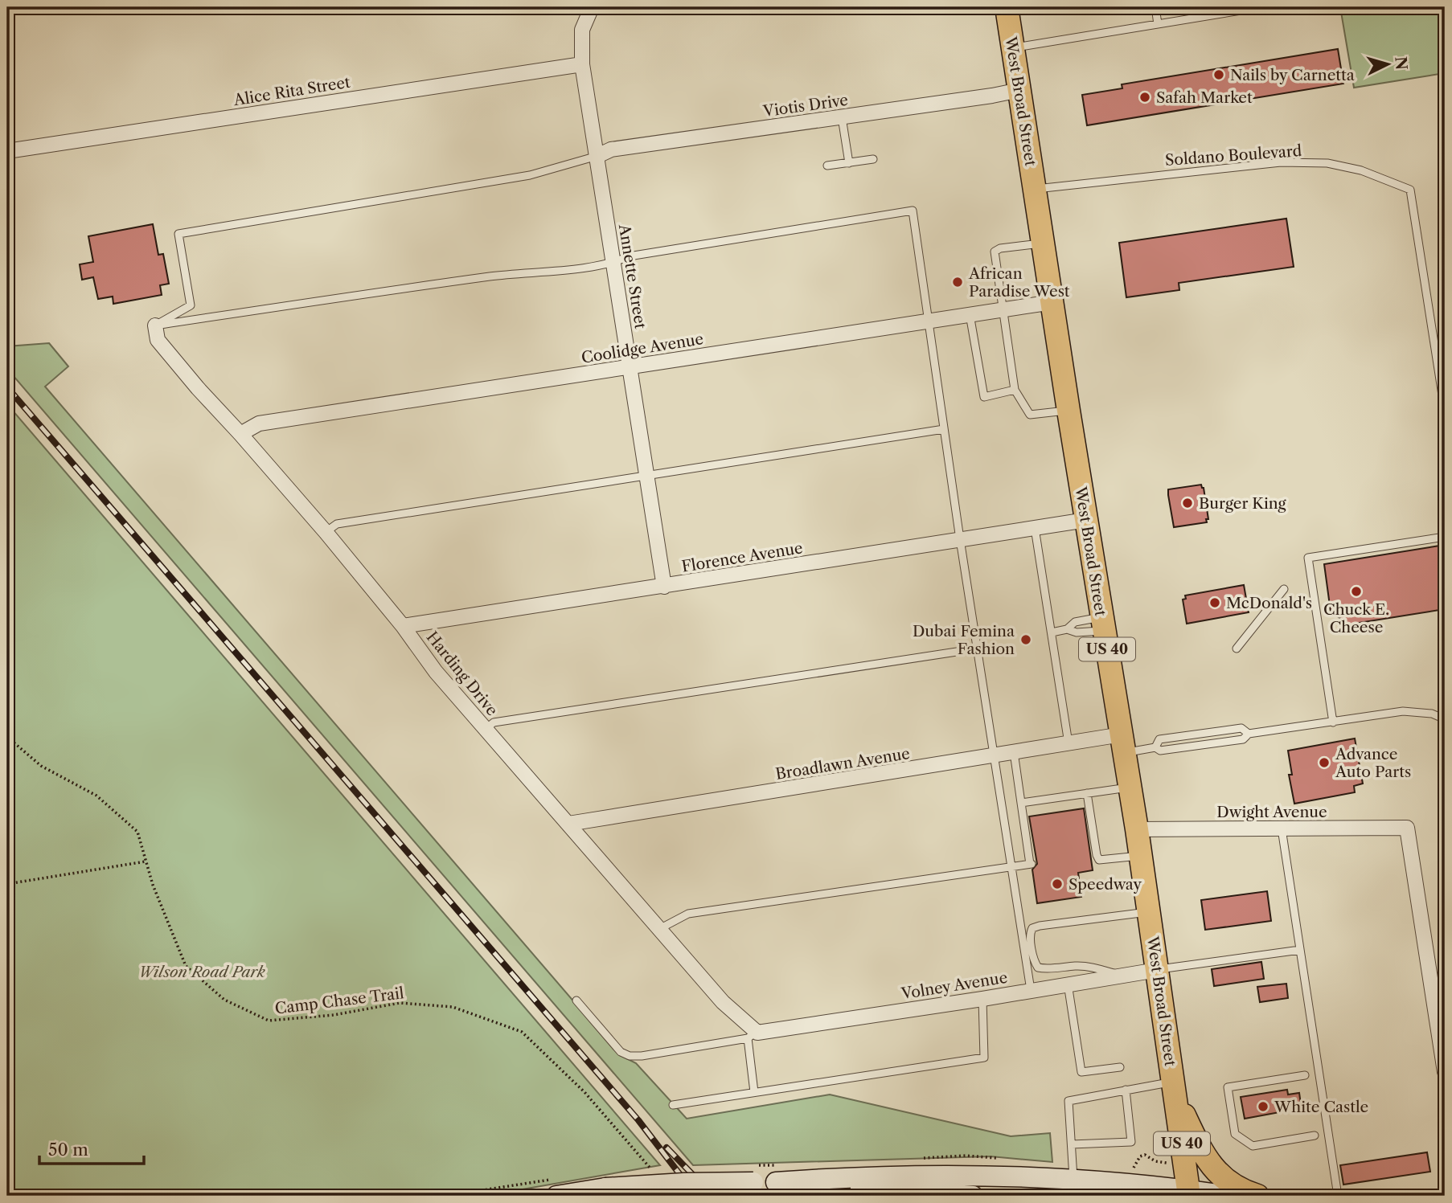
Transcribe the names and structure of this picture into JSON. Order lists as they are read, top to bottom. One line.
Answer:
{"streets":{"main road":["West Broad Street","US 40"],"street":["Alice Rita Street","Viotis Drive","Annette Street","Coolidge Avenue","Florence Avenue","Harding Drive","Broadlawn Avenue","Dwight Avenue","Volney Avenue"],"lane":["Soldano Boulevard"],"path":["Camp Chase Trail"]},"crossings":[["Alice Rita Street","Annette Street"],["West Broad Street","Viotis Drive"],["West Broad Street","Soldano Boulevard"],["West Broad Street","Coolidge Avenue"],["West Broad Street","Florence Avenue"],["West Broad Street","Broadlawn Avenue"],["West Broad Street","Dwight Avenue"],["West Broad Street","Volney Avenue"],["Viotis Drive","Annette Street"],["Annette Street","Coolidge Avenue"],["Annette Street","Florence Avenue"],["Coolidge Avenue","Harding Drive"],["Florence Avenue","Harding Drive"],["Harding Drive","Broadlawn Avenue"],["Harding Drive","Volney Avenue"]],"parks":["Wilson Road Park"],"places":["Nails by Carnetta","Safah Market","African Paradise West","Burger King","Chuck E. Cheese","McDonald's","Dubai Femina Fashion","Advance Auto Parts","Speedway","White Castle"],"scale_bar":"50 m","north":"right"}
